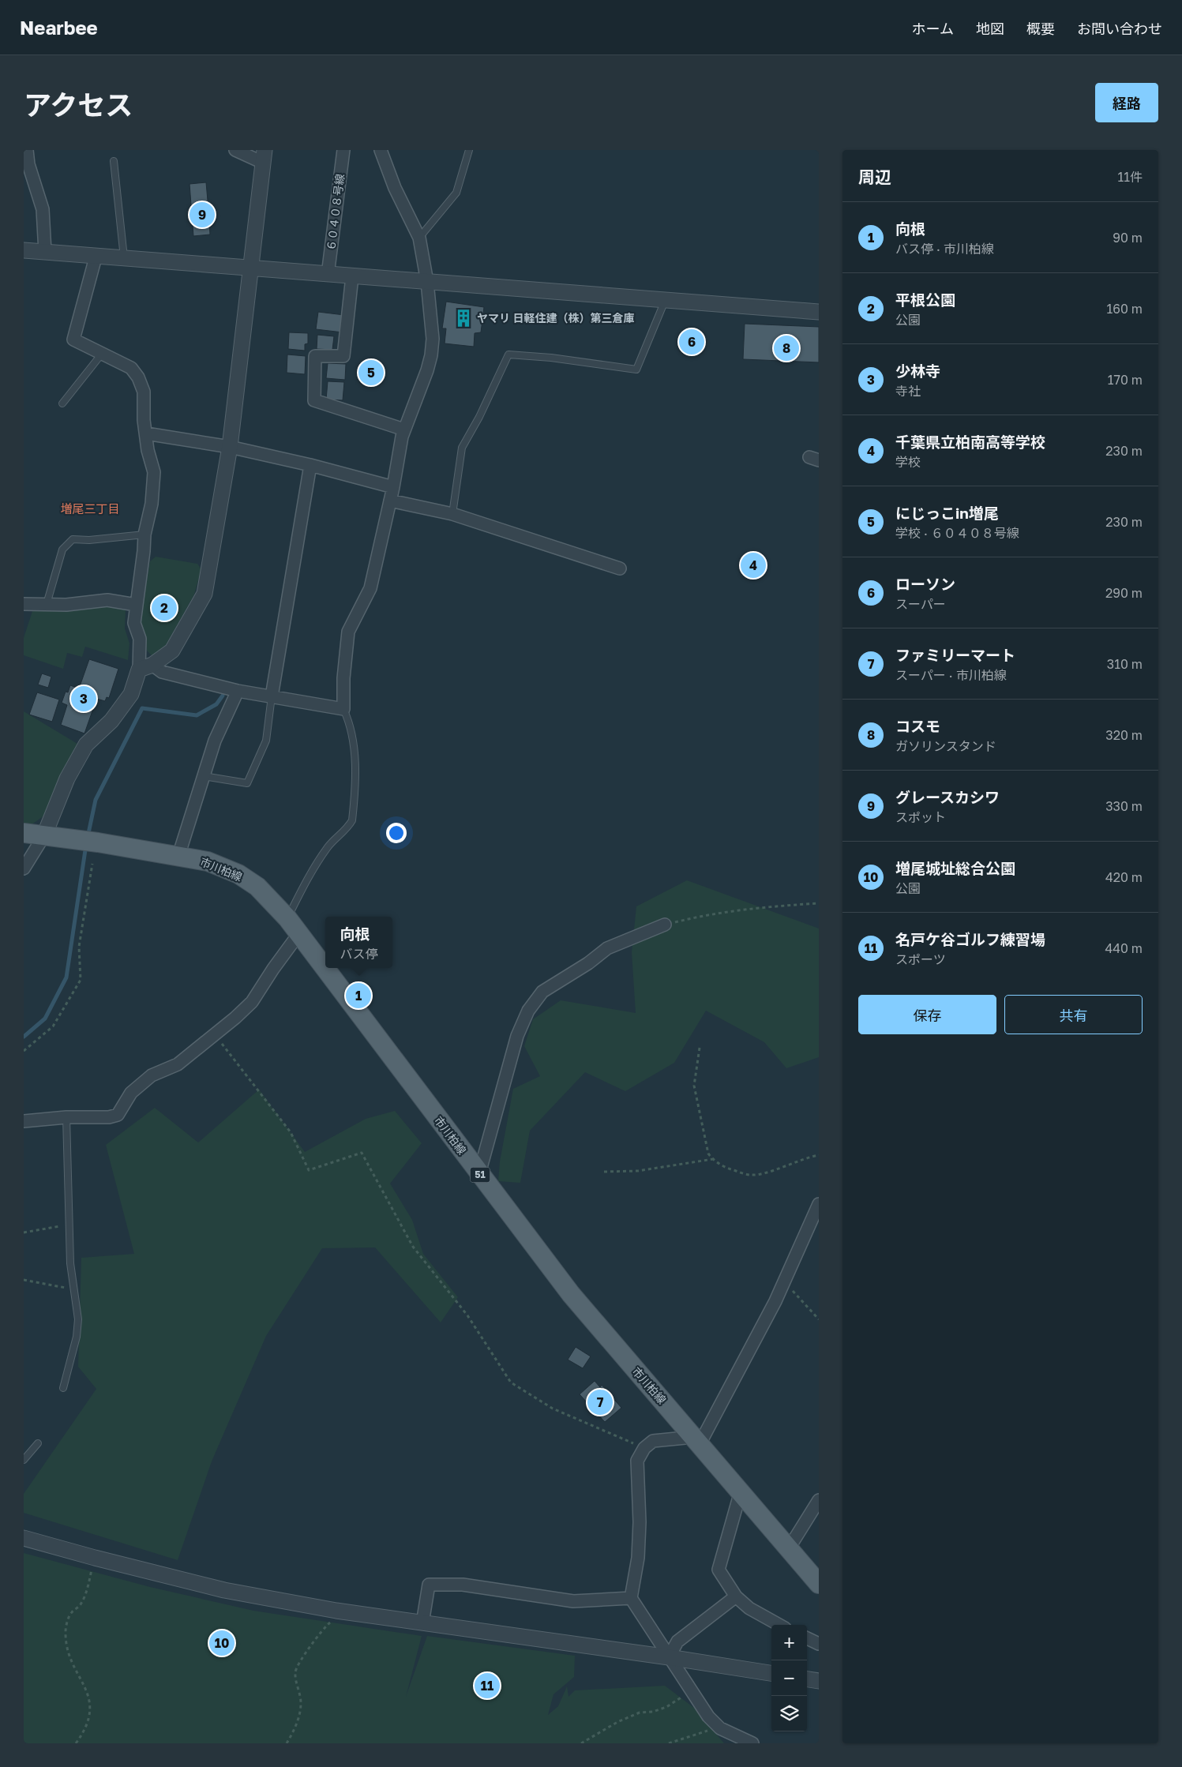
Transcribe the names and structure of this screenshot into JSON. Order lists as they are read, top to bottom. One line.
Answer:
{"streets":{"main road":["市川柏線","51"],"street":["６０４０８号線"]},"districts":["増尾三丁目"],"places":{"building":["ヤマリ 日軽住建（株）第三倉庫"]},"page":{"header":"Nearbee","nav":["ホーム","地図","概要","お問い合わせ"],"title":"アクセス","buttons":["経路",["保存","共有"]],"heading":["周辺","11件"],"pins":["9","6","8","5","4","2","3","1","7","10","11"],"list":[{"mark":"1","name":"向根","note":"バス停 · 市川柏線","value":"90 m"},{"mark":"2","name":"平根公園","note":"公園","value":"160 m"},{"mark":"3","name":"少林寺","note":"寺社","value":"170 m"},{"mark":"4","name":"千葉県立柏南高等学校","note":"学校","value":"230 m"},{"mark":"5","name":"にじっこin増尾","note":"学校 · ６０４０８号線","value":"230 m"},{"mark":"6","name":"ローソン","note":"スーパー","value":"290 m"},{"mark":"7","name":"ファミリーマート","note":"スーパー · 市川柏線","value":"310 m"},{"mark":"8","name":"コスモ","note":"ガソリンスタンド","value":"320 m"},{"mark":"9","name":"グレースカシワ","note":"スポット","value":"330 m"},{"mark":"10","name":"増尾城址総合公園","note":"公園","value":"420 m"},{"mark":"11","name":"名戸ケ谷ゴルフ練習場","note":"スポーツ","value":"440 m"}],"popup":["向根","バス停"],"map_buttons":["+","−"]}}
